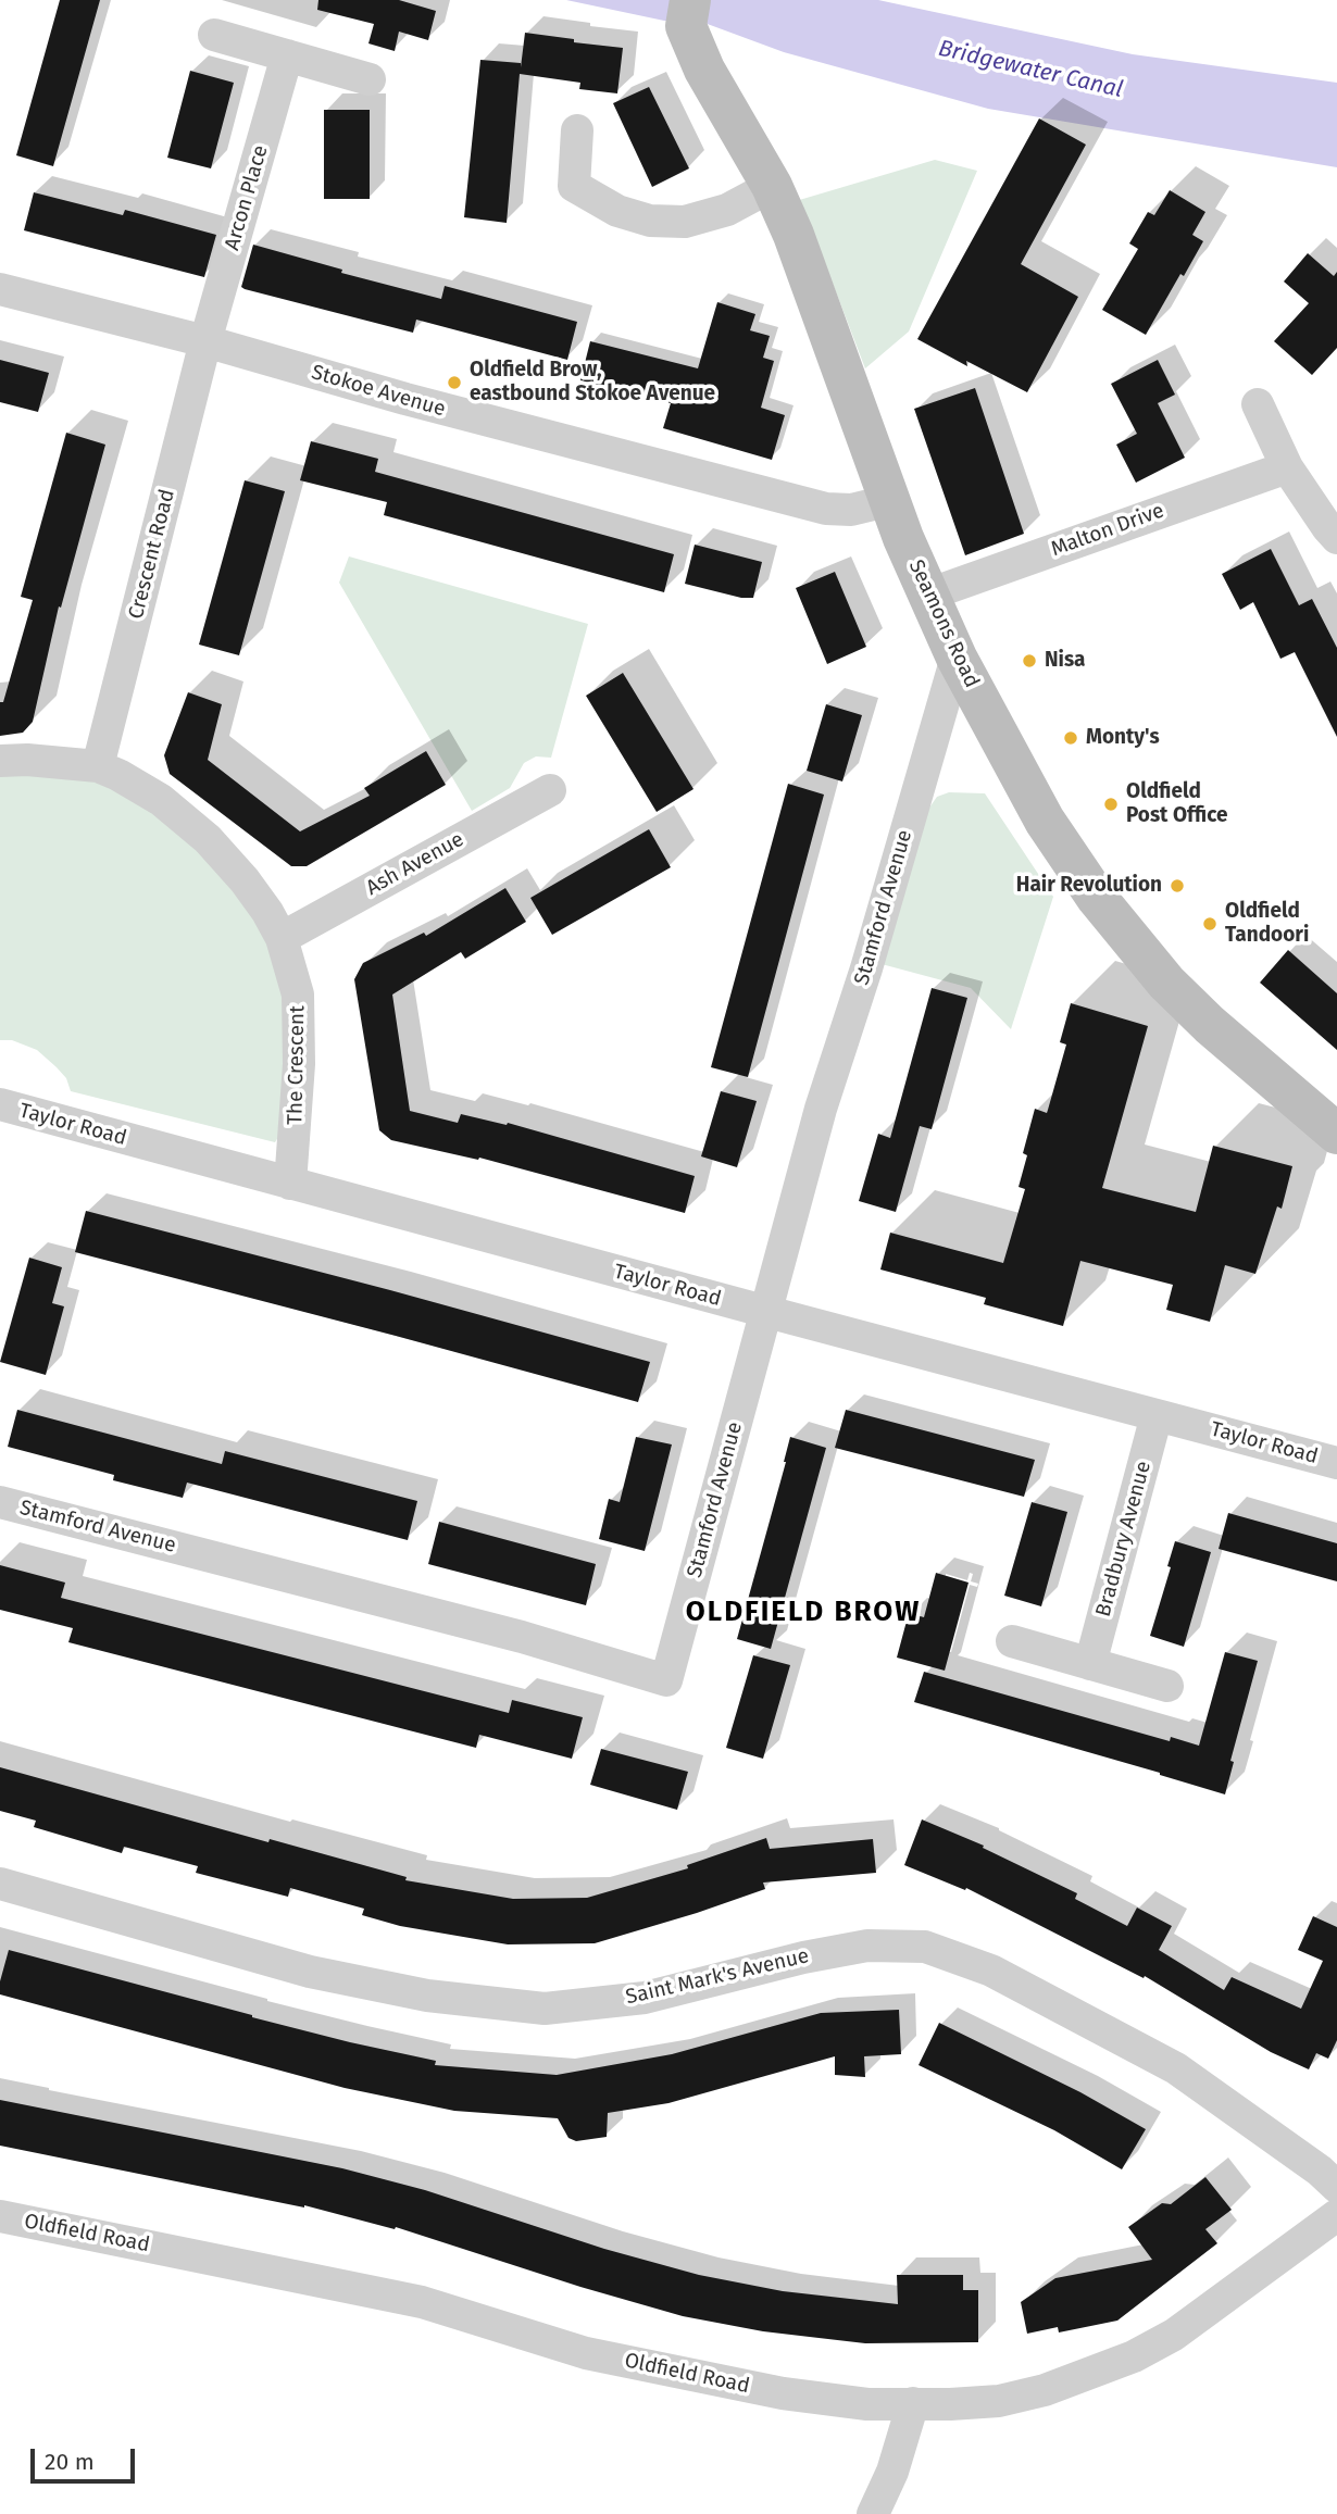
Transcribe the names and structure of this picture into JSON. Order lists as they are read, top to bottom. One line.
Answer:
{"streets":{"street":["Arcon Place","Stokoe Avenue","Malton Drive","Crescent Road","Seamons Road","Ash Avenue","Stamford Avenue","The Crescent","Taylor Road","Bradbury Avenue","Saint Mark's Avenue","Oldfield Road"]},"crossings":[["Arcon Place","Stokoe Avenue"],["Arcon Place","Crescent Road"],["Stokoe Avenue","Crescent Road"],["Stokoe Avenue","Seamons Road"],["Malton Drive","Seamons Road"],["Crescent Road","The Crescent"],["Seamons Road","Stamford Avenue"],["Ash Avenue","The Crescent"],["Stamford Avenue","Taylor Road"],["The Crescent","Taylor Road"],["Taylor Road","Bradbury Avenue"]],"districts":["OLDFIELD BROW"],"water":["Bridgewater Canal"],"places":["Oldfield Brow, eastbound Stokoe Avenue","Nisa","Monty's","Oldfield Post Office","Hair Revolution","Oldfield Tandoori"],"scale_bar":"20 m"}
